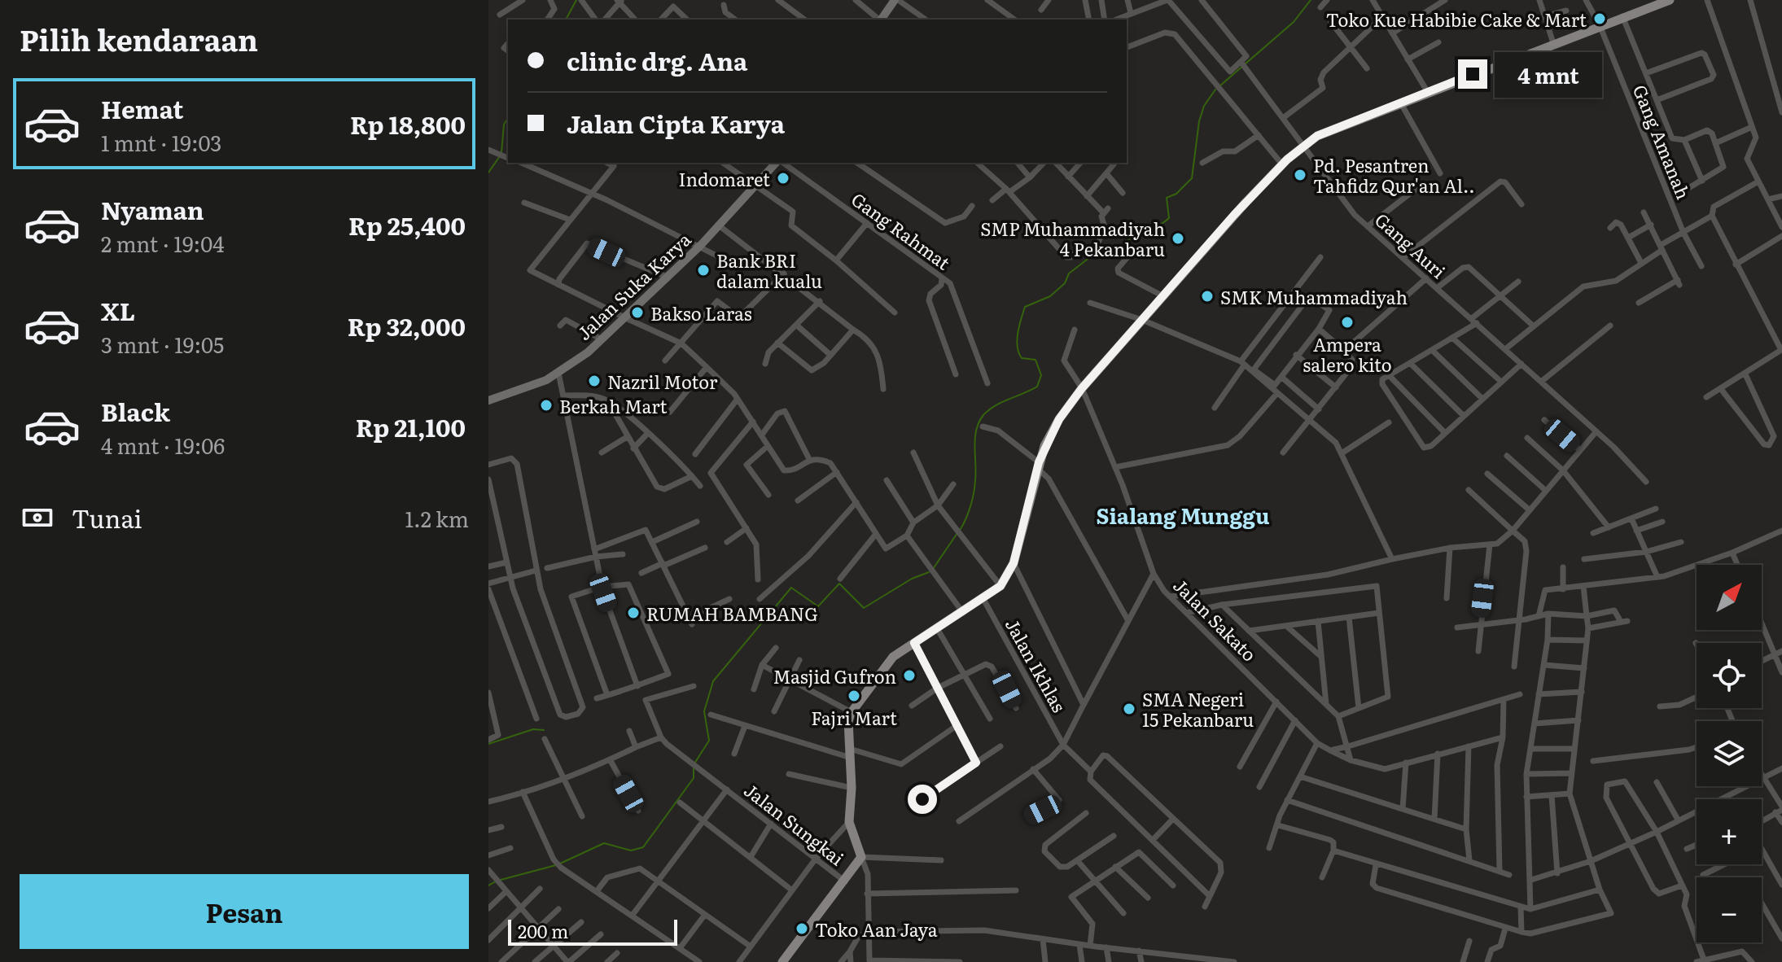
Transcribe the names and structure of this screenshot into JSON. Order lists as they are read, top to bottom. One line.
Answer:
{"streets":{"main road":["Jalan Suka Karya"],"street":["Gang Amanah","Gang Rahmat","Gang Auri","Jalan Sakato","Jalan Ikhlas","Jalan Sungkai"]},"districts":["Sialang Munggu"],"places":["Toko Kue Habibie Cake & Mart","Pd. Pesantren Tahfidz Qur'an Al..","Indomaret","SMP Muhammadiyah 4 Pekanbaru","Bank BRI dalam kualu","SMK Muhammadiyah","Bakso Laras","Ampera salero kito","Nazril Motor","Berkah Mart","RUMAH BAMBANG","Masjid Gufron","Fajri Mart","SMA Negeri 15 Pekanbaru","Toko Aan Jaya"],"scale_bar":"200 m","north":"top right","page":{"heading":"Pilih kendaraan","banner":["clinic drg. Ana","Jalan Cipta Karya"],"bubble":"4 mnt","list":[{"name":"Hemat","note":"1 mnt · 19:03","value":"Rp 18,800"},{"name":"Nyaman","note":"2 mnt · 19:04","value":"Rp 25,400"},{"name":"XL","note":"3 mnt · 19:05","value":"Rp 32,000"},{"name":"Black","note":"4 mnt · 19:06","value":"Rp 21,100"}],"pay":["Tunai","1.2 km"],"map_buttons":["+","−"],"buttons":"Pesan","scale":"200 m"}}
